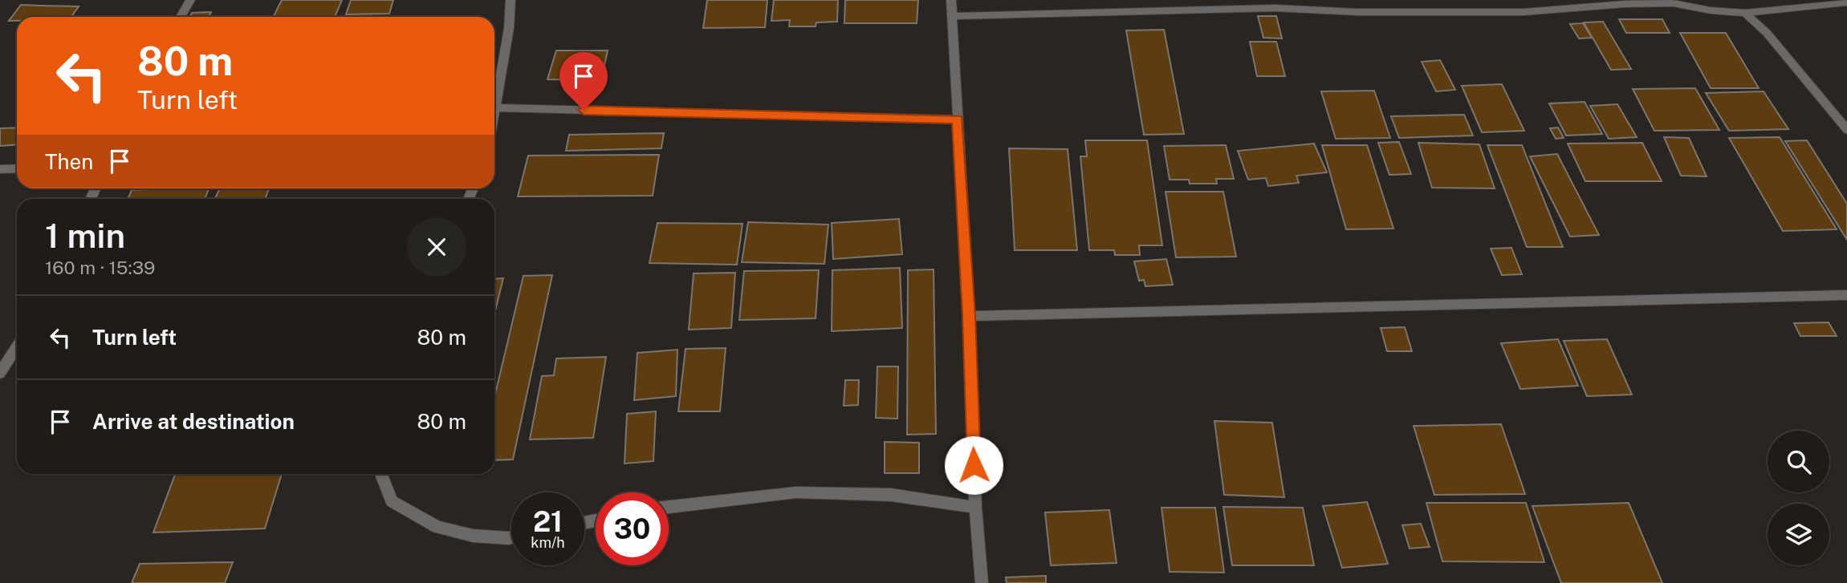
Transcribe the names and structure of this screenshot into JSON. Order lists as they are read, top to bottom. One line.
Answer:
{"page":{"turn":["80 m","Turn left"],"then":"Then","heading":["1 min","160 m · 15:39"],"list":[{"name":"Turn left","value":"80 m"},{"name":"Arrive at destination","value":"80 m"}],"speed":"21 km/h","limit":"30"}}
